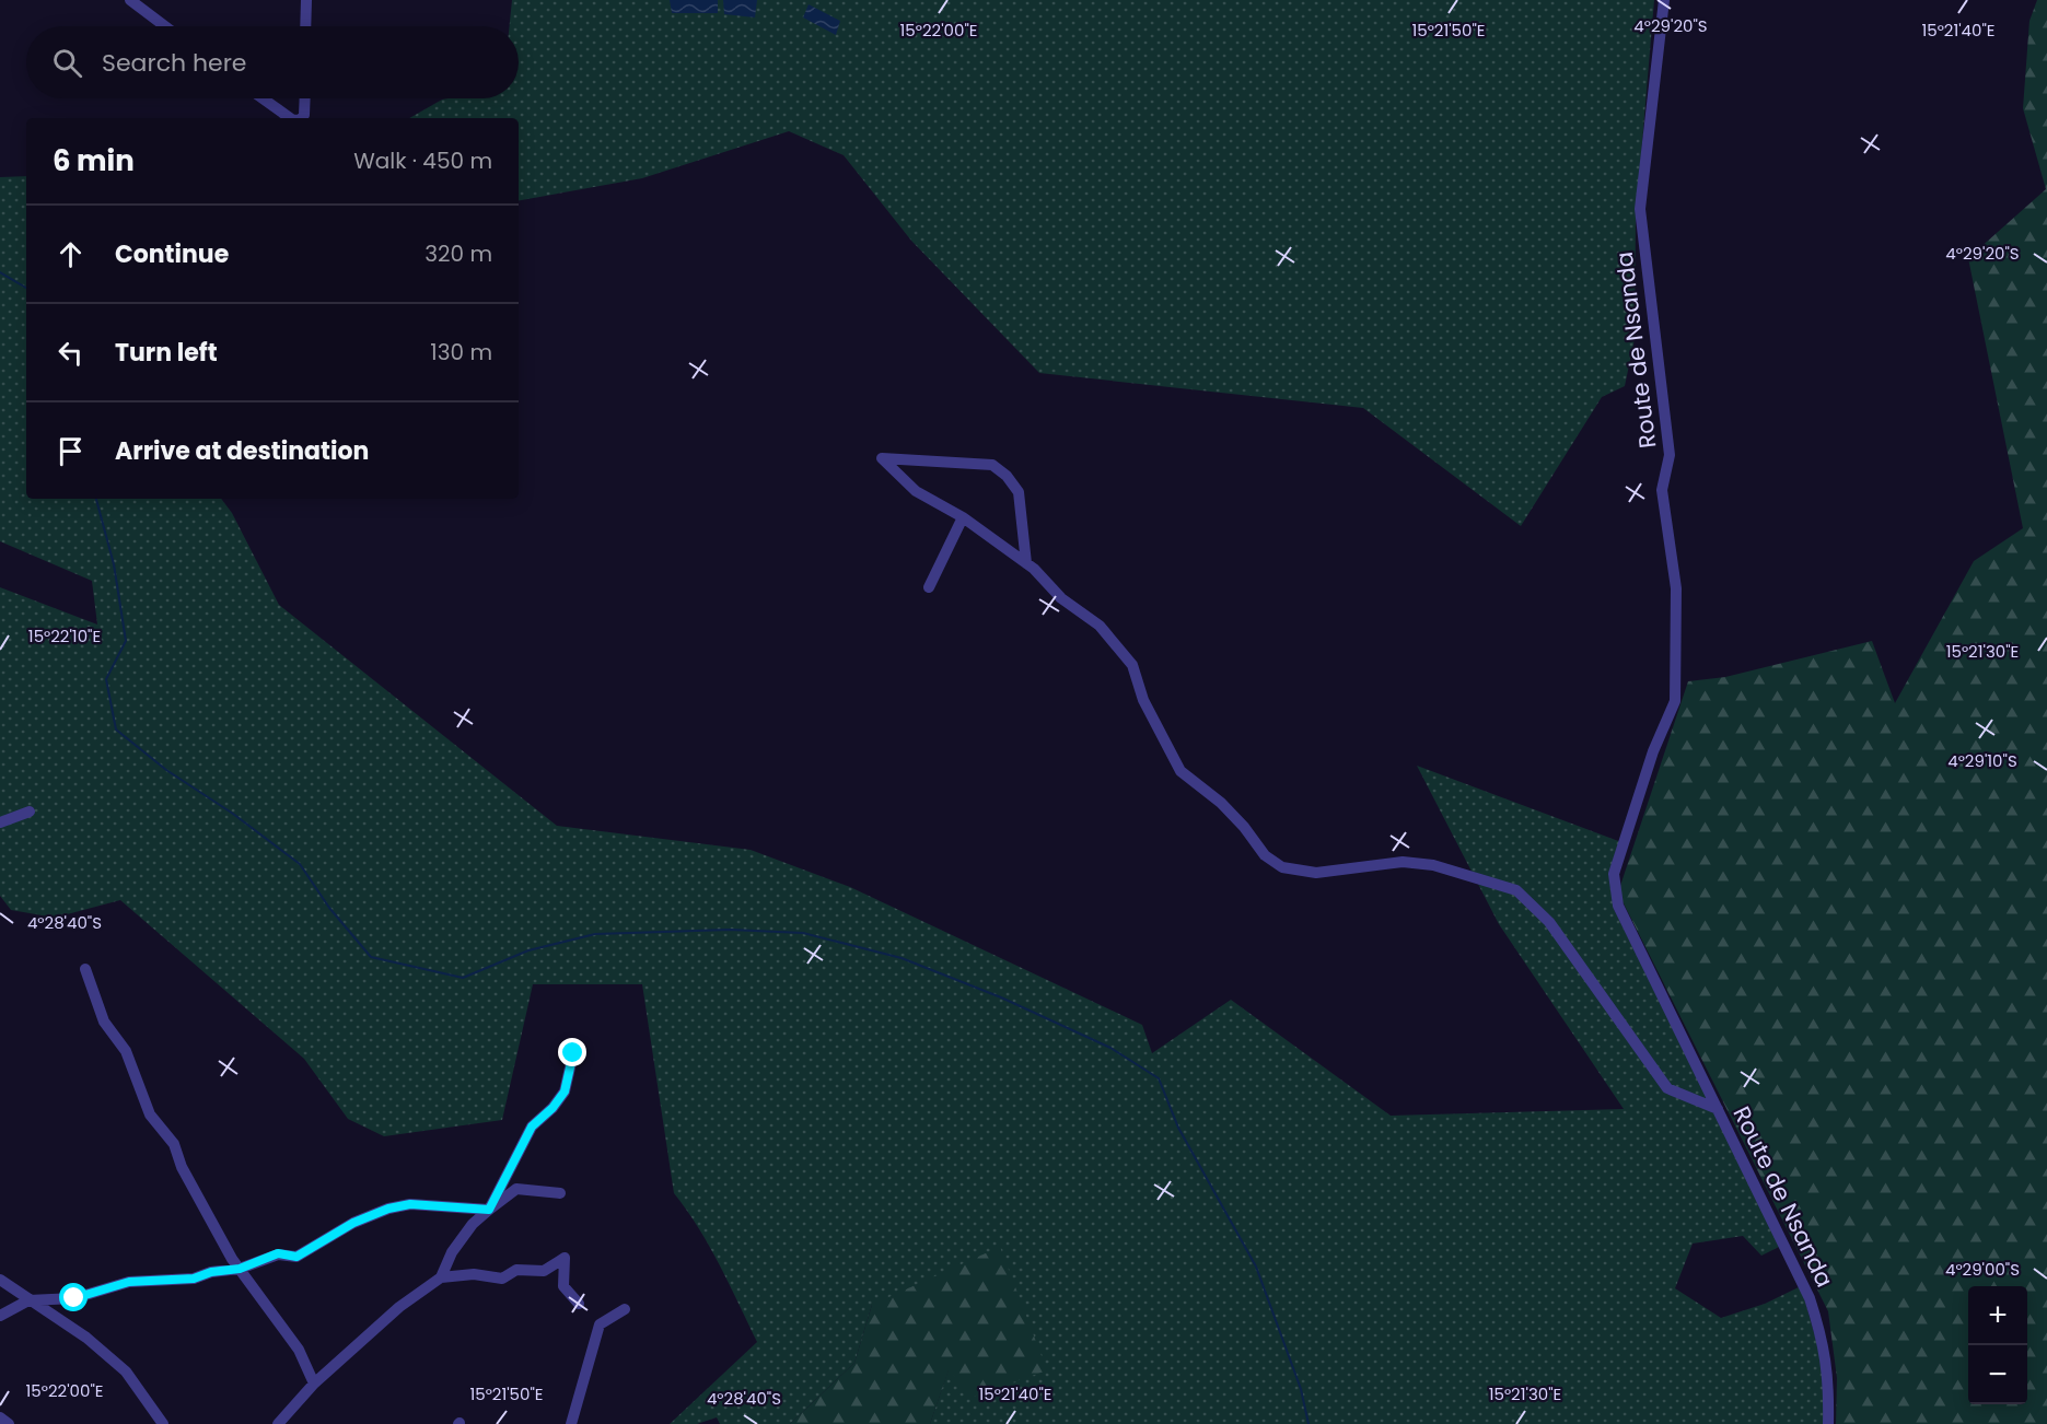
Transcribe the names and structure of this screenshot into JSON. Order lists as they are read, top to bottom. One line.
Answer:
{"streets":{"street":["Route de Nsanda"]},"page":{"search":"Search here","heading":["6 min","Walk · 450 m"],"list":[["Continue","320 m"],["Turn left","130 m"],"Arrive at destination"],"map_buttons":["+","−"]},"coordinates":["4°29'20\"S","15°22'00\"E","15°21'50\"E","15°21'40\"E","15°22'10\"E","15°21'30\"E","4°29'10\"S","4°28'40\"S","4°29'00\"S"]}
